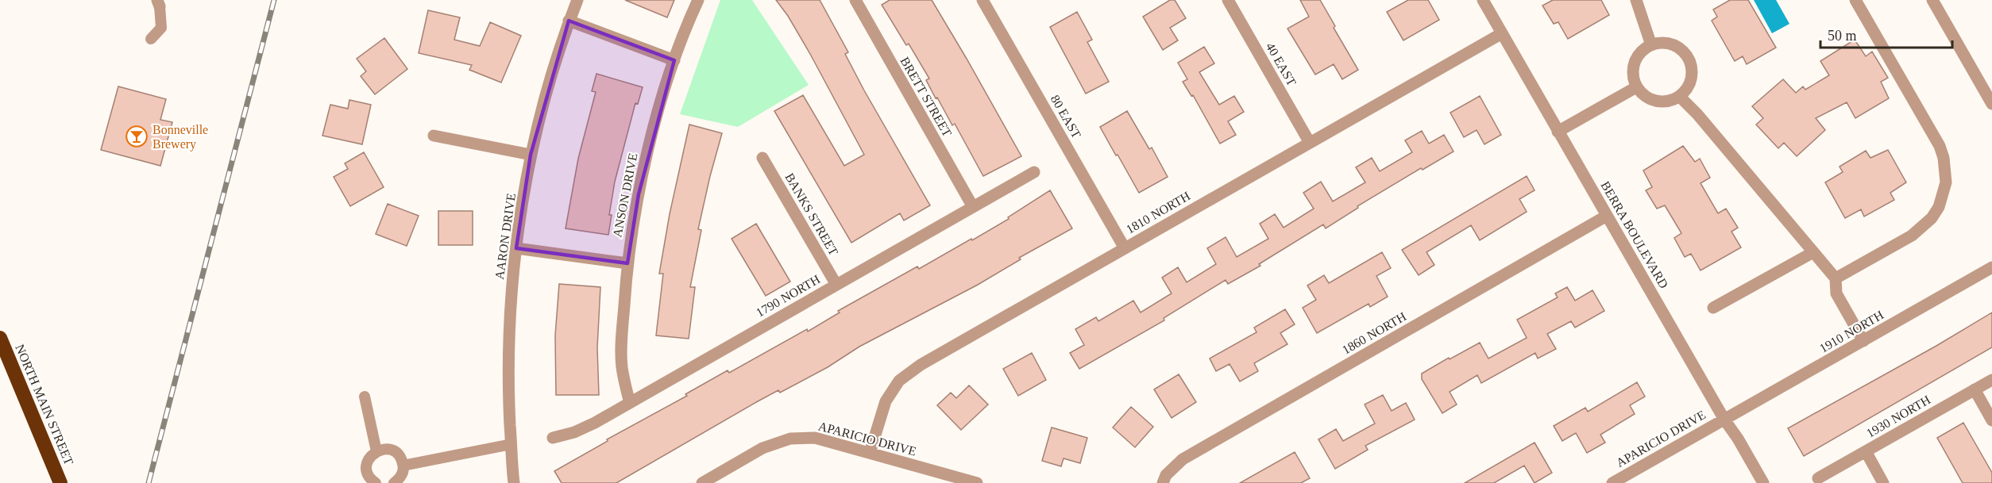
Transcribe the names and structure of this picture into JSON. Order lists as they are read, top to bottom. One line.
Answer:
{"streets":{"highway":["NORTH MAIN STREET"],"street":["40 EAST","BRETT STREET","80 EAST","ANSON DRIVE","1810 NORTH","BANKS STREET","BERRA BOULEVARD","AARON DRIVE","1790 NORTH","1910 NORTH","1860 NORTH","1930 NORTH","APARICIO DRIVE"]},"crossings":[["40 EAST","1810 NORTH"],["BRETT STREET","1790 NORTH"],["80 EAST","1810 NORTH"],["ANSON DRIVE","1790 NORTH"],["1810 NORTH","BERRA BOULEVARD"],["1810 NORTH","APARICIO DRIVE"],["BANKS STREET","1790 NORTH"],["BERRA BOULEVARD","1910 NORTH"],["BERRA BOULEVARD","1860 NORTH"],["BERRA BOULEVARD","APARICIO DRIVE"],["1910 NORTH","APARICIO DRIVE"]],"places":{"bar":["Bonneville Brewery"]},"scale_bar":"50 m"}
